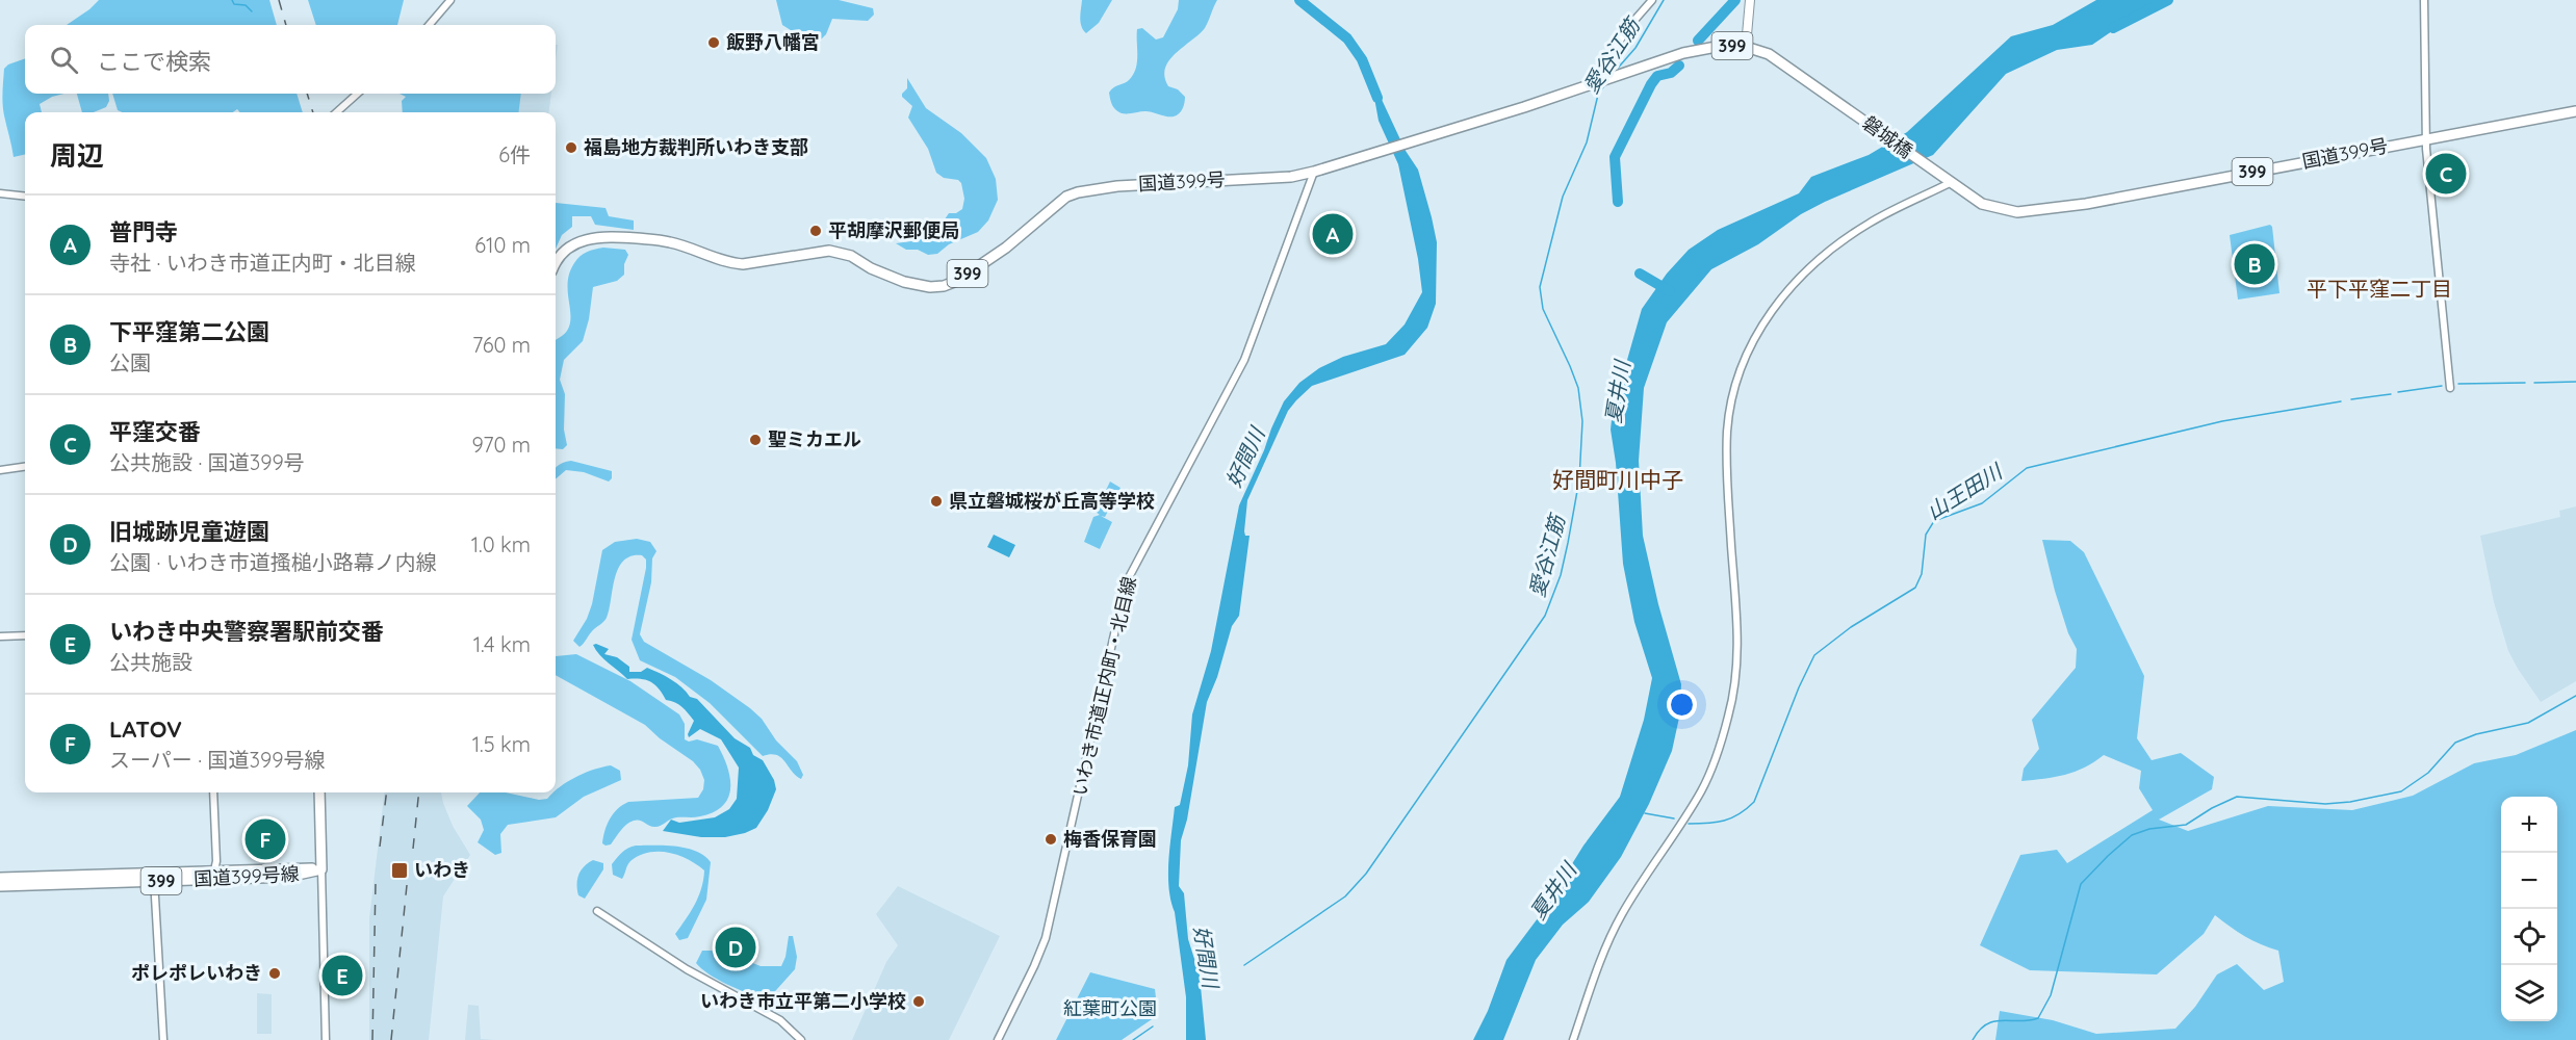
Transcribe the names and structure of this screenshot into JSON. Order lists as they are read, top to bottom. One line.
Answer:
{"streets":{"highway":["399","磐城橋","国道399号","国道399号線"],"street":["いわき市道正内町・北目線"]},"crossings":[["磐城橋","国道399号"],["国道399号","いわき市道正内町・北目線"]],"districts":["平下平窪二丁目","好間町川中子"],"water":["愛谷江筋","夏井川","好間川","山王田川"],"parks":["紅葉町公園"],"places":{"other":["飯野八幡宮","福島地方裁判所いわき支部","平胡摩沢郵便局","聖ミカエル","県立磐城桜が丘高等学校","梅香保育園","ポレポレいわき","いわき市立平第二小学校"],"transit":["いわき"]},"page":{"search":"ここで検索","heading":["周辺","6件"],"pins":["C","A","B","F","D","E"],"list":[{"mark":"A","name":"普門寺","note":"寺社 · いわき市道正内町・北目線","value":"610 m"},{"mark":"B","name":"下平窪第二公園","note":"公園","value":"760 m"},{"mark":"C","name":"平窪交番","note":"公共施設 · 国道399号","value":"970 m"},{"mark":"D","name":"旧城跡児童遊園","note":"公園 · いわき市道搔槌小路幕ノ内線","value":"1.0 km"},{"mark":"E","name":"いわき中央警察署駅前交番","note":"公共施設","value":"1.4 km"},{"mark":"F","name":"LATOV","note":"スーパー · 国道399号線","value":"1.5 km"}],"map_buttons":["+","−"]}}
